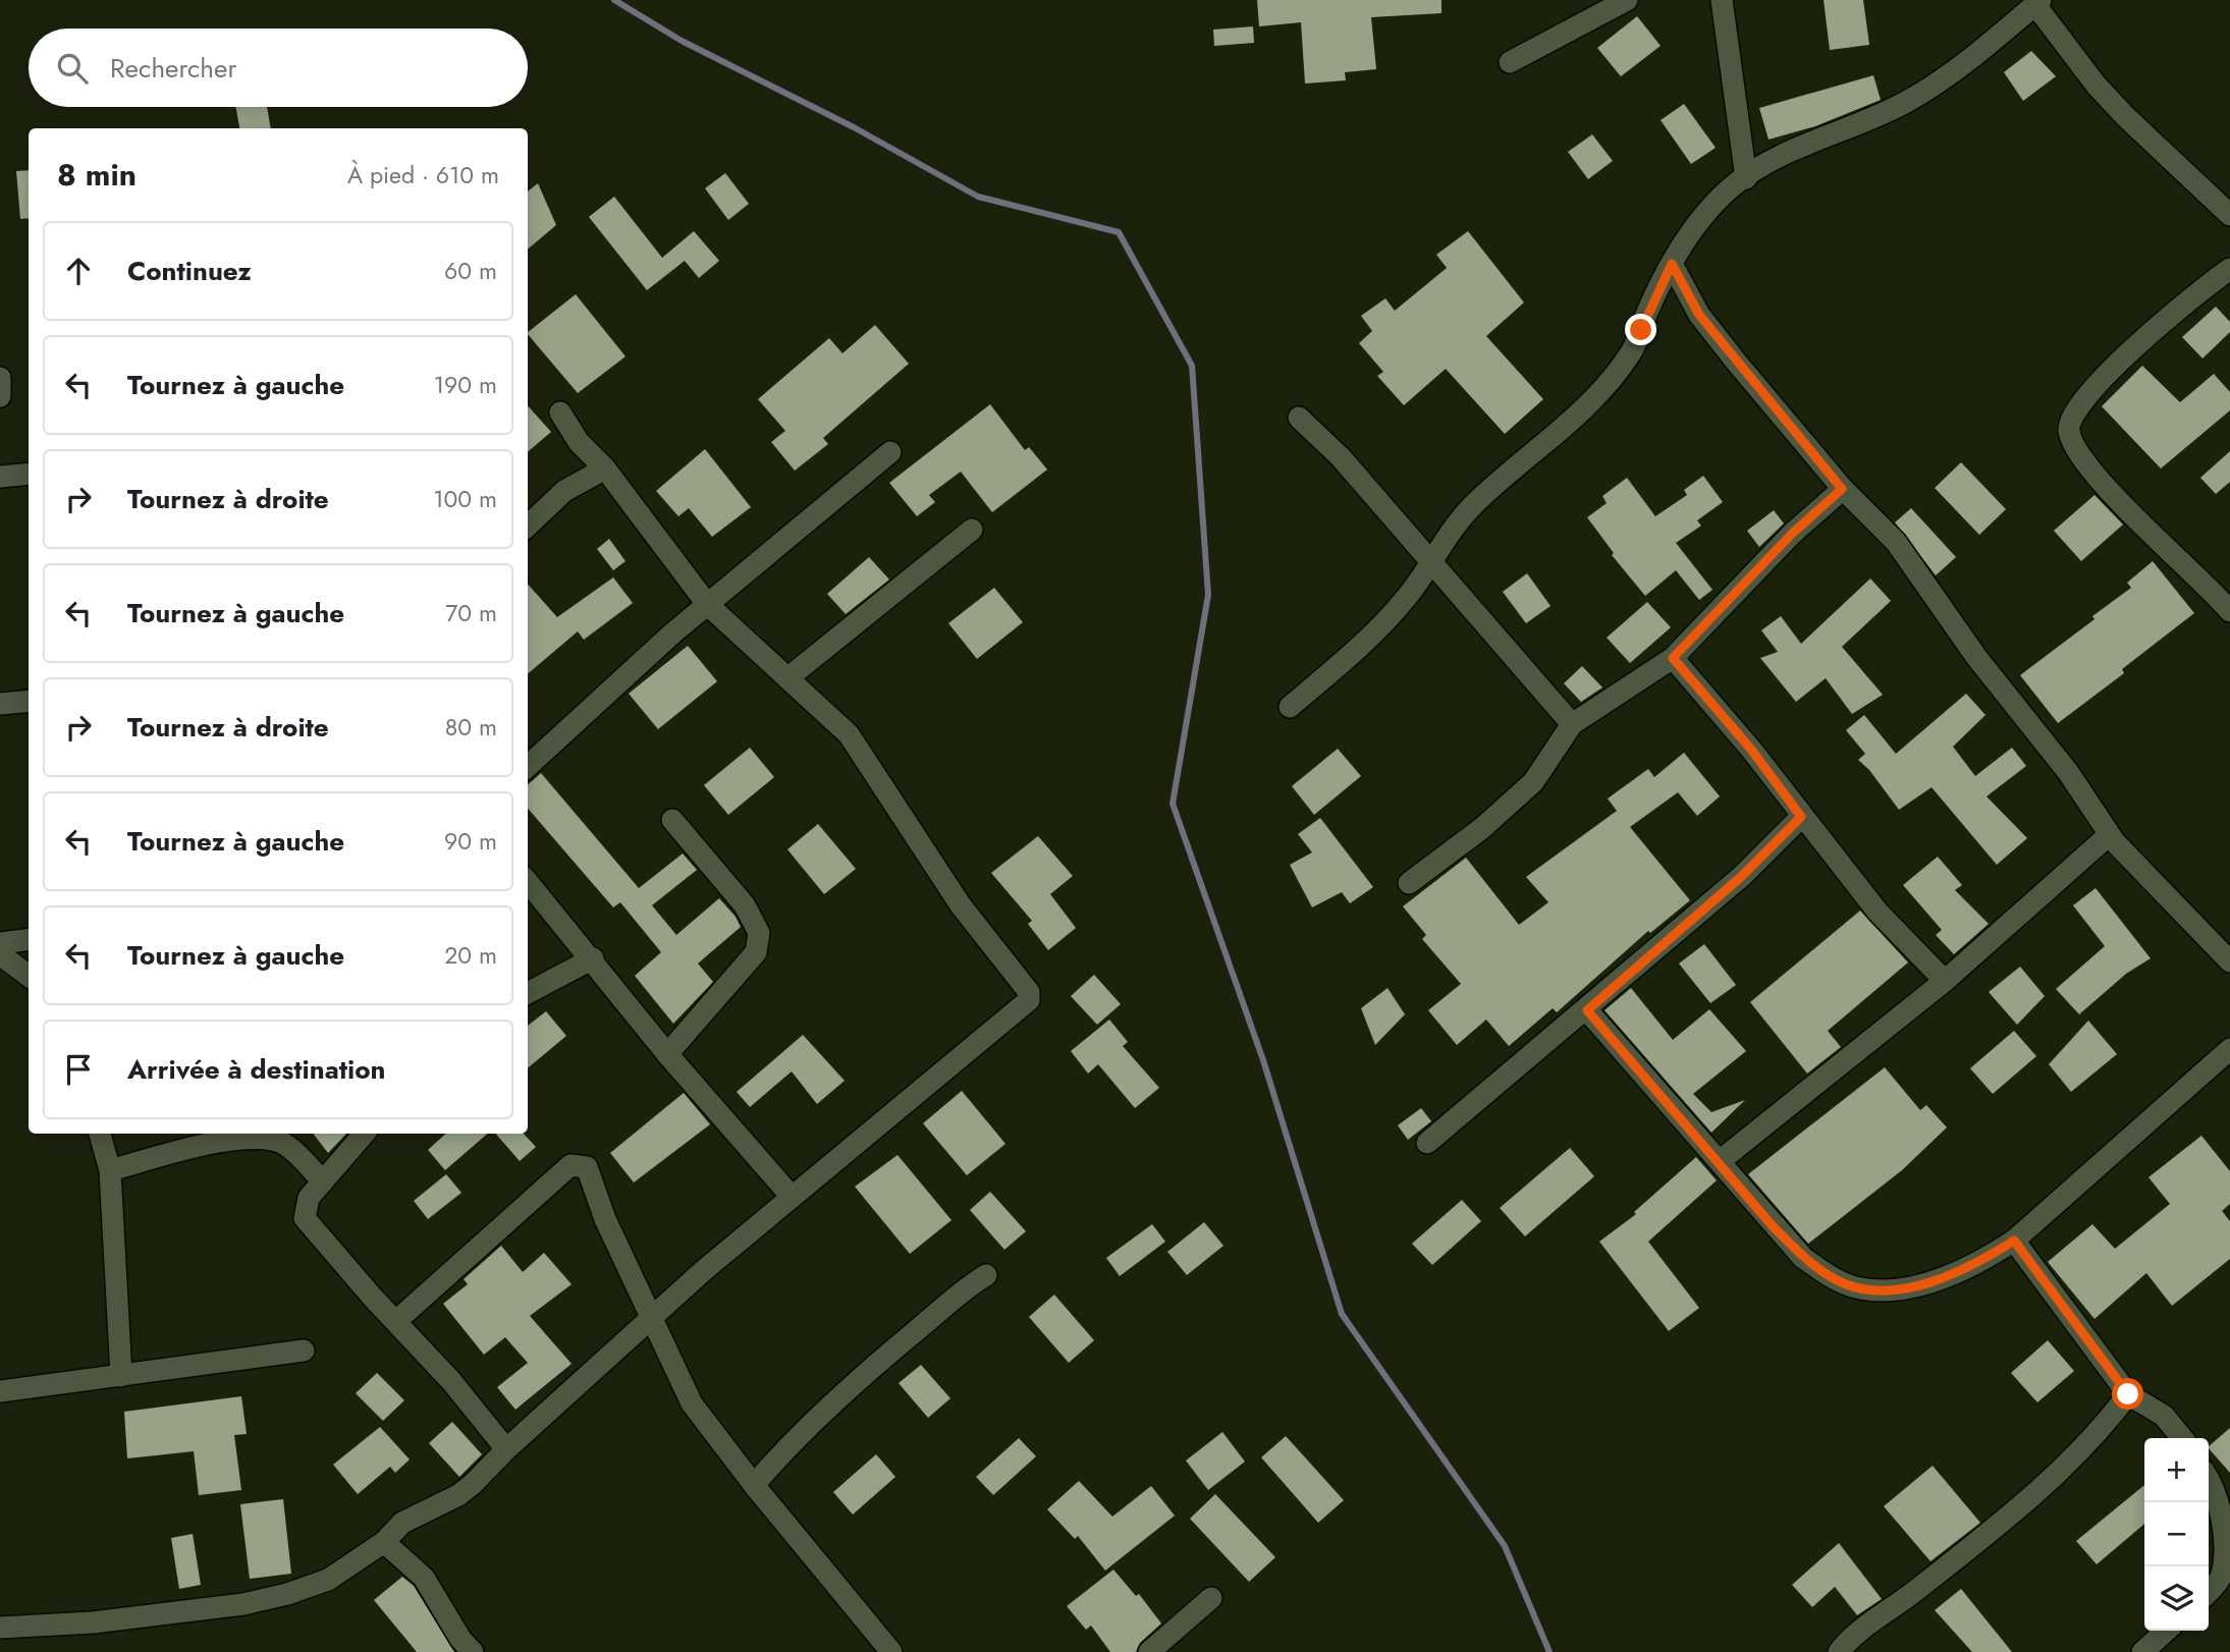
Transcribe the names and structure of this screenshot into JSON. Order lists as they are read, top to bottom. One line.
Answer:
{"page":{"search":"Rechercher","heading":["8 min","À pied · 610 m"],"list":[["Continuez","60 m"],["Tournez à gauche","190 m"],["Tournez à droite","100 m"],["Tournez à gauche","70 m"],["Tournez à droite","80 m"],["Tournez à gauche","90 m"],["Tournez à gauche","20 m"],"Arrivée à destination"],"map_buttons":["+","−"]}}
